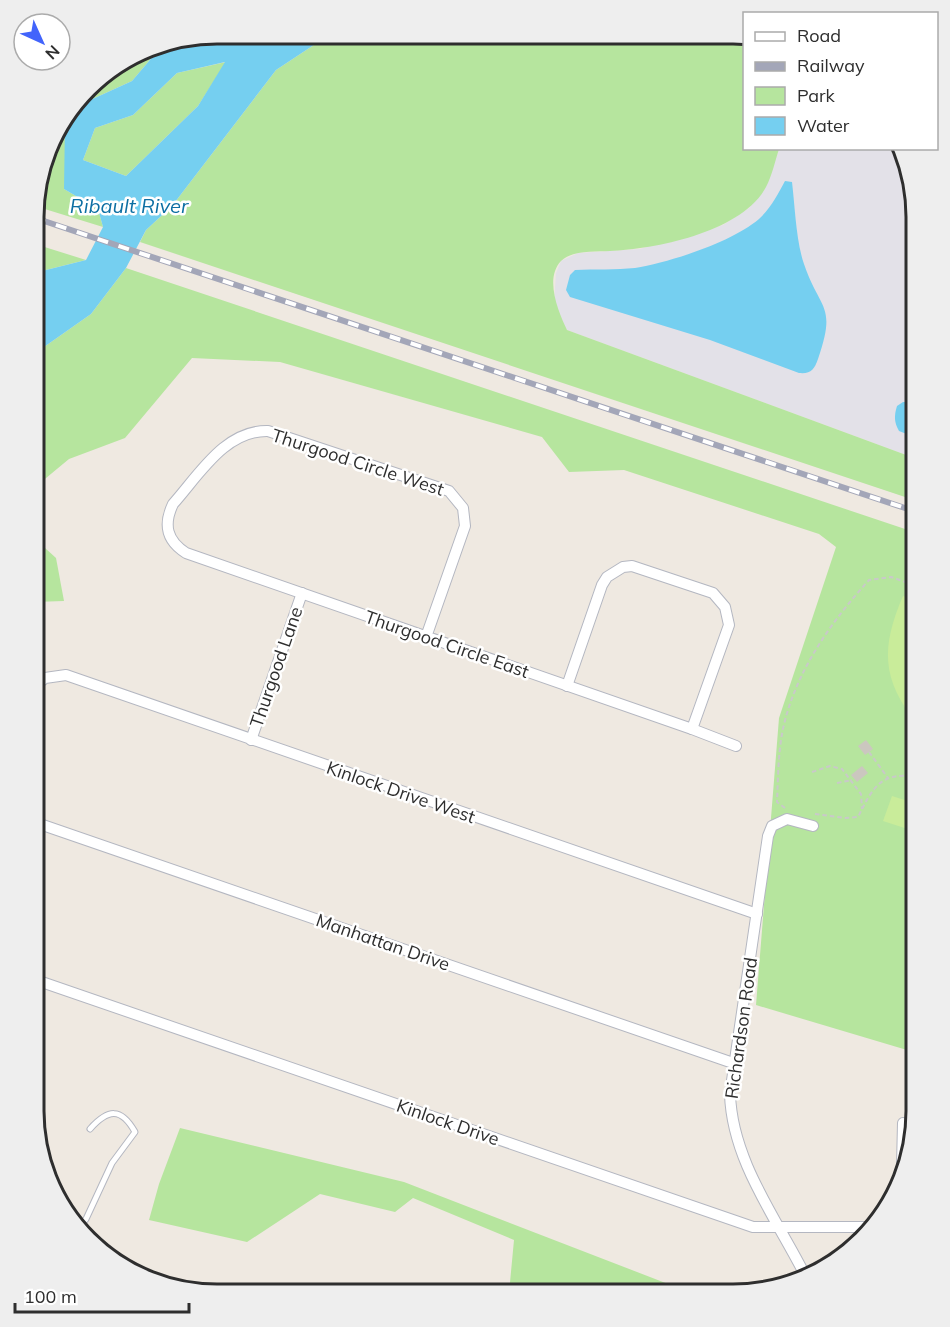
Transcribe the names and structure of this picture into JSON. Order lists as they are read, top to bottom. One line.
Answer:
{"streets":{"street":["Thurgood Circle West","Thurgood Circle East","Thurgood Lane","Kinlock Drive West","Manhattan Drive","Richardson Road","Kinlock Drive"]},"crossings":[["Thurgood Circle West","Thurgood Circle East"],["Thurgood Circle East","Thurgood Lane"],["Thurgood Lane","Kinlock Drive West"],["Kinlock Drive West","Richardson Road"],["Manhattan Drive","Richardson Road"],["Richardson Road","Kinlock Drive"]],"water":["Ribault River"],"legend":["Road","Railway","Park","Water"],"scale_bar":"100 m","north":"bottom right"}
